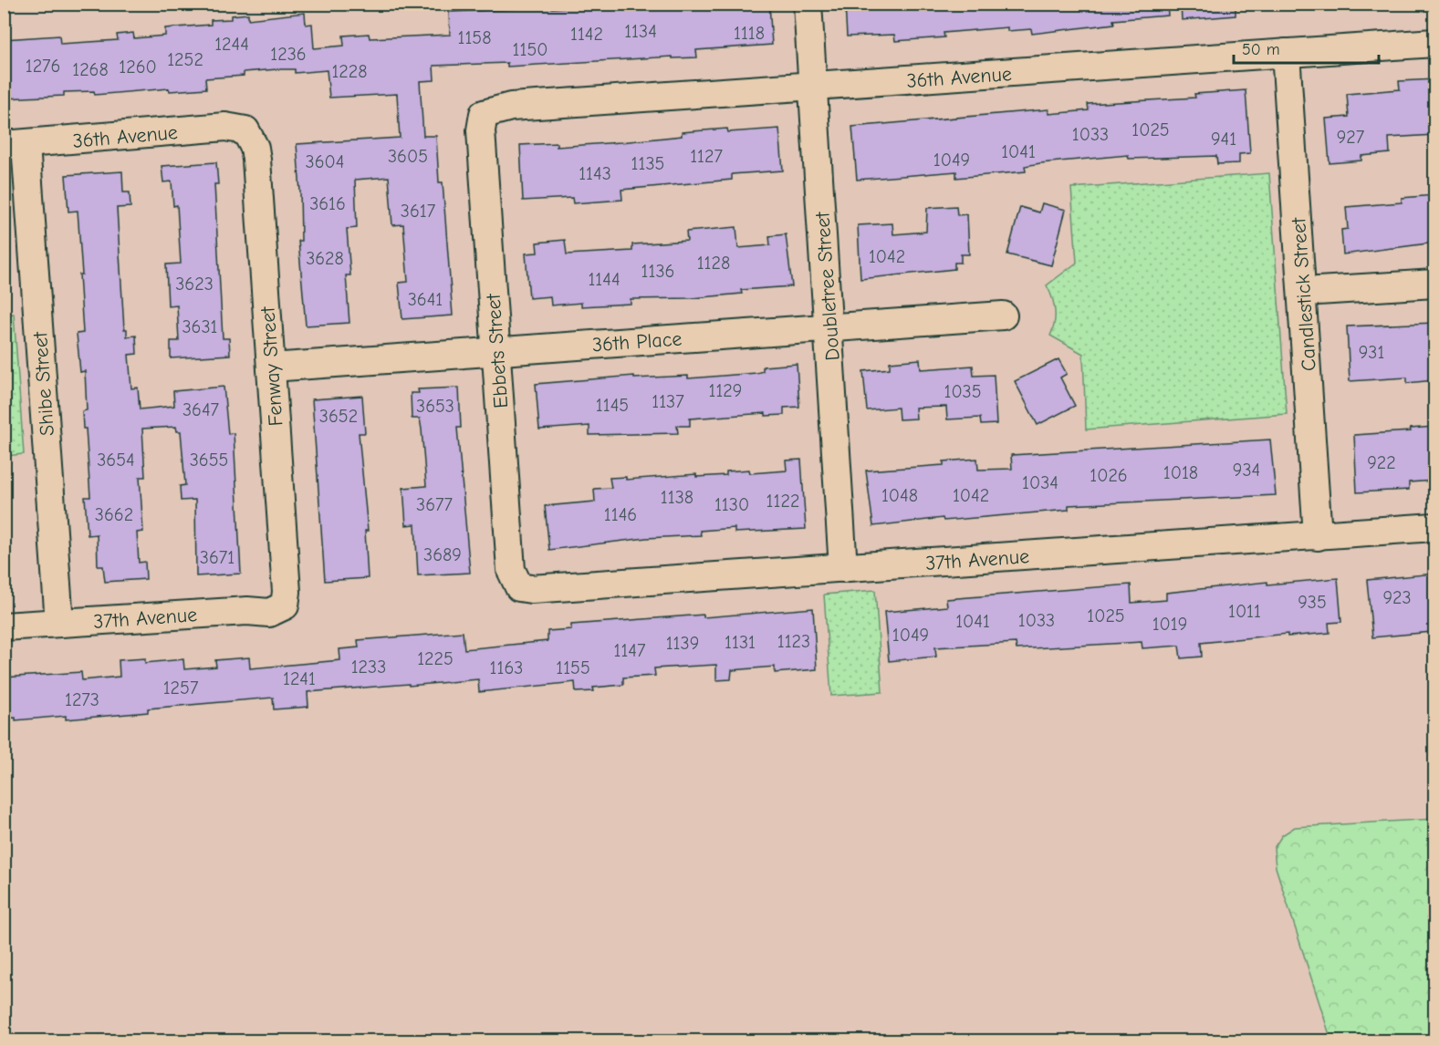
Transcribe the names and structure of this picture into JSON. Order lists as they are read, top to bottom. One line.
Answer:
{"streets":{"street":["36th Avenue","Doubletree Street","Candlestick Street","36th Place","Ebbets Street","Fenway Street","Shibe Street","37th Avenue"]},"crossings":[["36th Avenue","Doubletree Street"],["36th Avenue","Candlestick Street"],["36th Avenue","Ebbets Street"],["36th Avenue","Fenway Street"],["36th Avenue","Shibe Street"],["Doubletree Street","36th Place"],["Doubletree Street","37th Avenue"],["Candlestick Street","37th Avenue"],["36th Place","Ebbets Street"],["36th Place","Fenway Street"],["Ebbets Street","37th Avenue"],["Fenway Street","37th Avenue"],["Shibe Street","37th Avenue"]],"house_numbers":["1134","1118","1142","1158","1244","1150","1236","1252","1276","1260","1268","1228","1025","1033","927","941","1041","3605","1127","1049","3604","1135","1143","3616","3617","1042","3628","1128","1136","1144","3623","3641","3631","931","1129","1035","1137","1145","3653","3647","3652","3654","3655","922","934","1018","1026","1034","1048","1042","1138","1122","3677","1130","3662","1146","3689","3671","923","935","1011","1025","1033","1041","1019","1049","1123","1131","1139","1147","1225","1233","1163","1155","1241","1257","1273"],"scale_bar":"50 m"}
